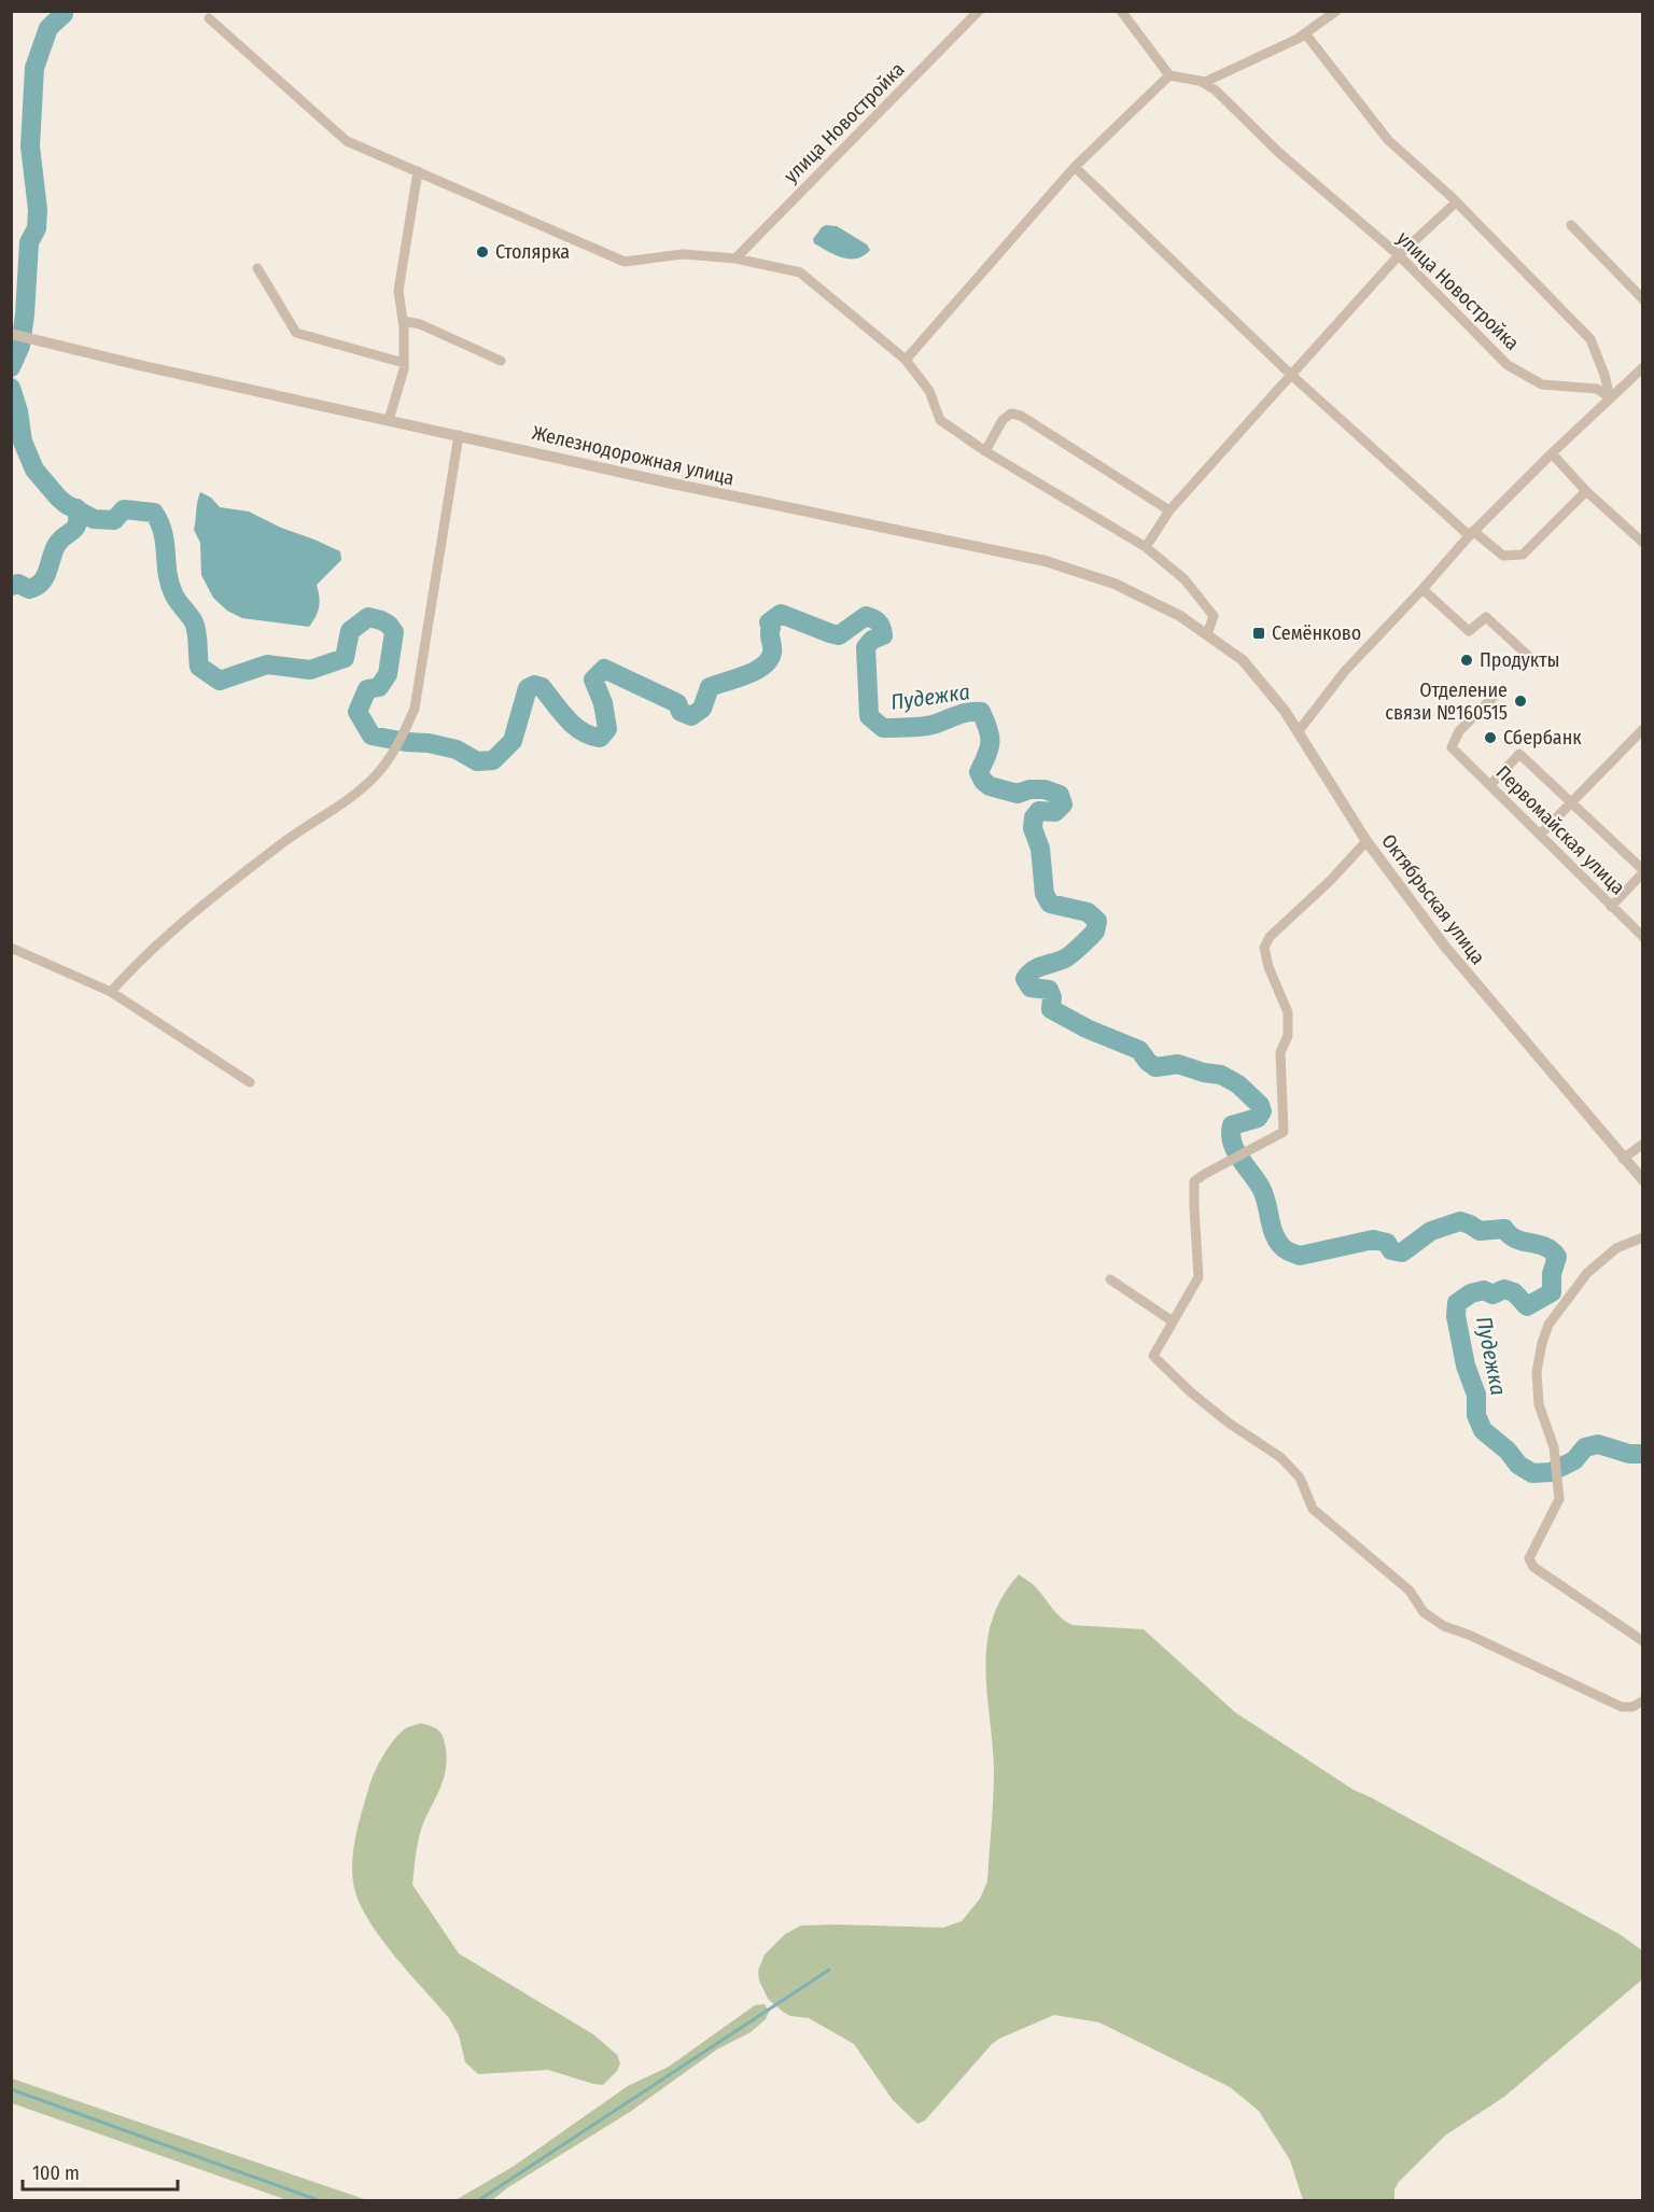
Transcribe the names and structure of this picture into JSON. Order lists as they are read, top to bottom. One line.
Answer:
{"streets":{"street":["улица Новостройка","Железнодорожная улица","Первомайская улица","Октябрьская улица"]},"crossings":[["Железнодорожная улица","Октябрьская улица"]],"water":["Пудежка"],"places":{"other":["Столярка","Продукты","Отделение связи №160515","Сбербанк"],"transit":["Семёнково"]},"scale_bar":"100 m"}
